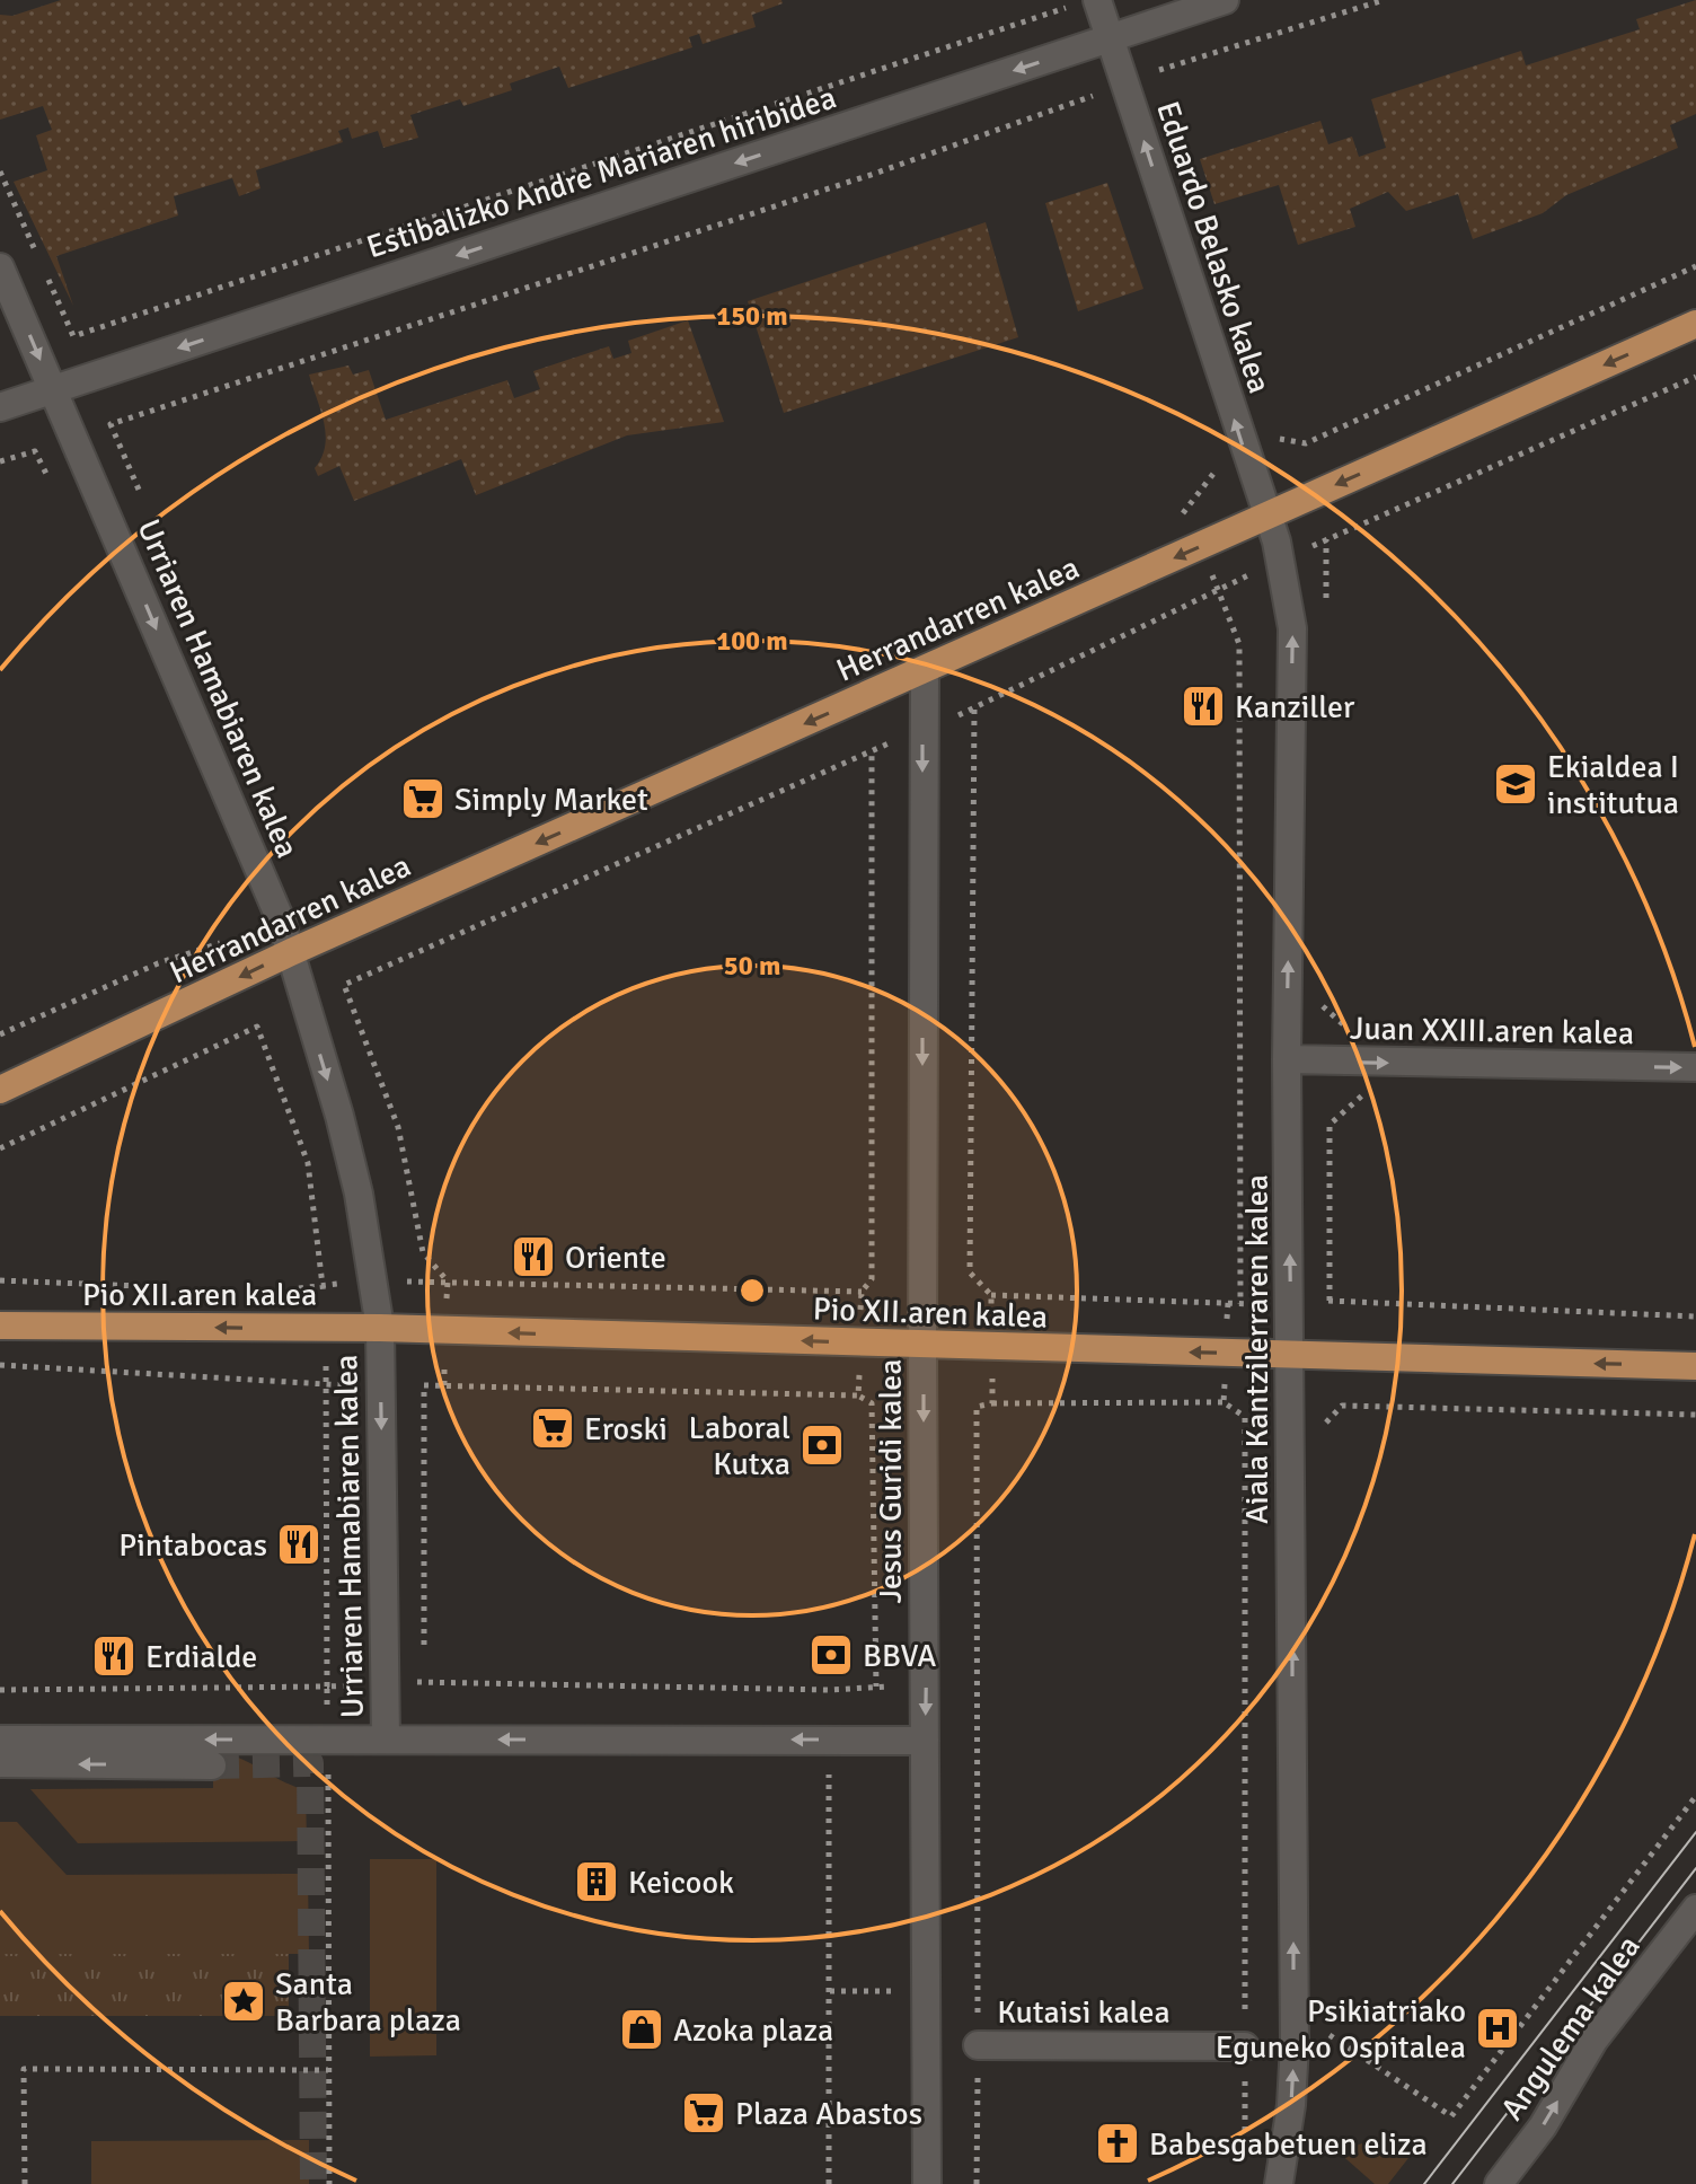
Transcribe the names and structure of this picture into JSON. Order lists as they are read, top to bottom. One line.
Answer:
{"streets":{"main road":["Herrandarren kalea","Pio XII.aren kalea"],"street":["Estibalizko Andre Mariaren hiribidea","Eduardo Belasko kalea","Urriaren Hamabiaren kalea","Juan XXIII.aren kalea","Aiala Kantzilerraren kalea","Jesus Guridi kalea","Kutaisi kalea","Angulema kalea"]},"crossings":[["Estibalizko Andre Mariaren hiribidea","Eduardo Belasko kalea"],["Estibalizko Andre Mariaren hiribidea","Urriaren Hamabiaren kalea"],["Eduardo Belasko kalea","Herrandarren kalea"],["Eduardo Belasko kalea","Aiala Kantzilerraren kalea"],["Herrandarren kalea","Urriaren Hamabiaren kalea"],["Herrandarren kalea","Aiala Kantzilerraren kalea"],["Herrandarren kalea","Jesus Guridi kalea"],["Urriaren Hamabiaren kalea","Pio XII.aren kalea"],["Juan XXIII.aren kalea","Aiala Kantzilerraren kalea"],["Pio XII.aren kalea","Aiala Kantzilerraren kalea"],["Pio XII.aren kalea","Jesus Guridi kalea"]],"one_way":["Estibalizko Andre Mariaren hiribidea","Eduardo Belasko kalea","Herrandarren kalea","Urriaren Hamabiaren kalea","Juan XXIII.aren kalea","Pio XII.aren kalea","Aiala Kantzilerraren kalea","Jesus Guridi kalea","Angulema kalea"],"places":{"restaurant":["Kanziller","Oriente","Pintabocas","Erdialde"],"school or university":["Ekialdea I institutua"],"supermarket":["Simply Market","Eroski","Plaza Abastos"],"bank":["Laboral Kutxa","BBVA"],"building":["Keicook"],"place":["Santa Barbara plaza"],"hospital":["Psikiatriako Eguneko Ospitalea"],"shop":["Azoka plaza"],"church":["Babesgabetuen eliza"]},"rings":["150 m","100 m","50 m"]}
